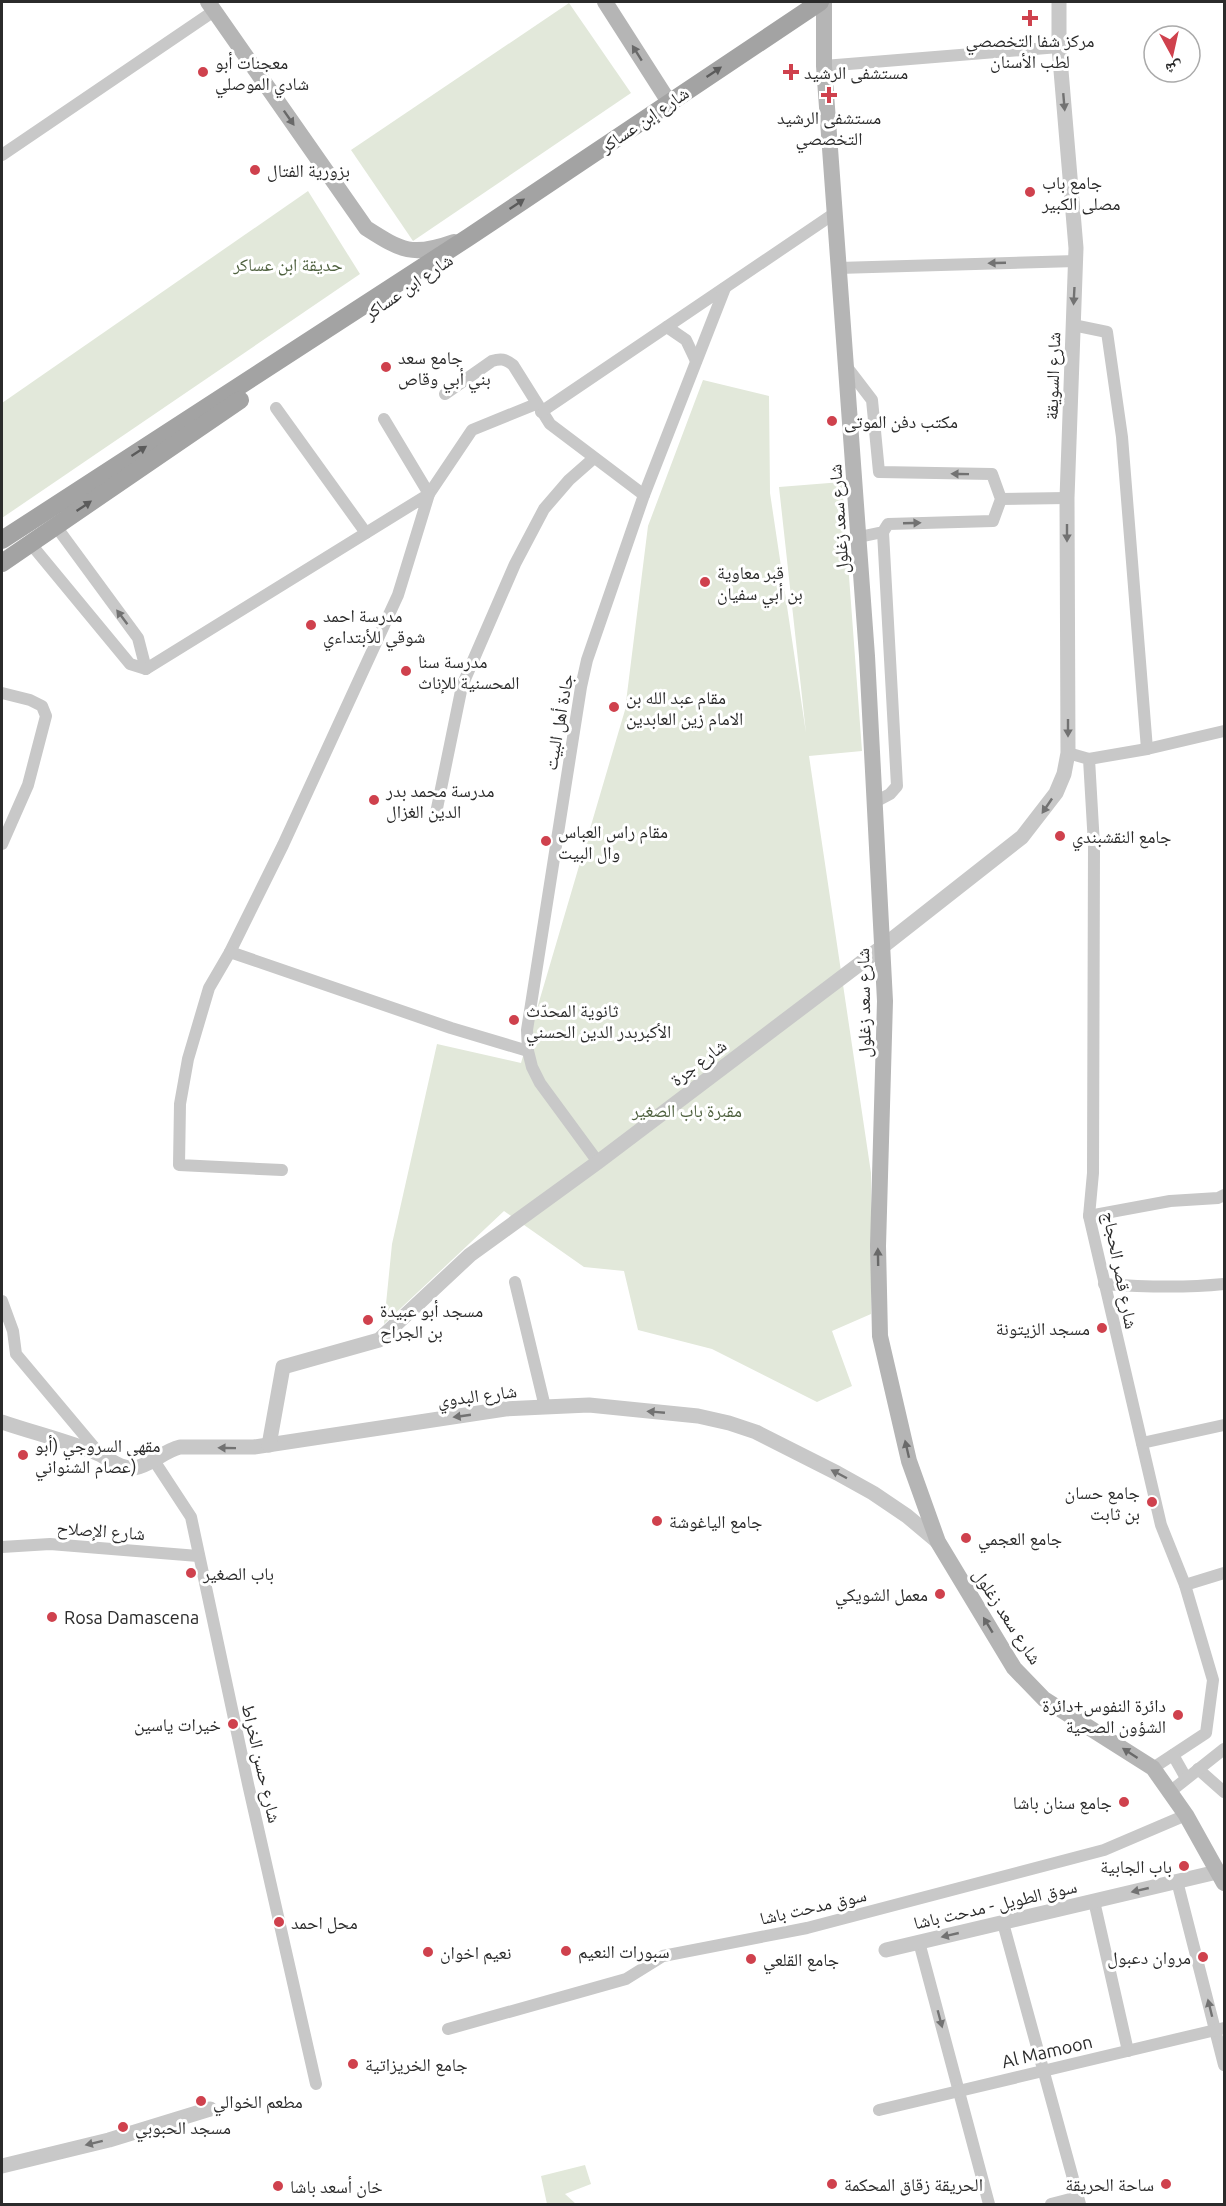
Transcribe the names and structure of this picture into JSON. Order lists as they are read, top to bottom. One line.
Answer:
{"streets":{"main road":["شارع إبن عساكر","شارع ابن عساكر","شارع سعد زغلول"],"street":["شارع السويقة","جادة أهل البيت","شارع جرة","شارع قصر الحجاج","شارع البدوي","شارع الإصلاح","شارع حسن الخراط","سوق الطويل - مدحت باشا","سوق مدحت باشا","Al Mamoon"]},"crossings":[["شارع إبن عساكر","شارع ابن عساكر"],["شارع إبن عساكر","شارع سعد زغلول"],["شارع السويقة","شارع جرة"],["شارع سعد زغلول","شارع جرة"],["شارع سعد زغلول","شارع قصر الحجاج"],["شارع سعد زغلول","شارع البدوي"],["شارع سعد زغلول","سوق الطويل - مدحت باشا"],["شارع سعد زغلول","سوق مدحت باشا"],["جادة أهل البيت","شارع جرة"],["شارع جرة","شارع البدوي"],["شارع البدوي","شارع حسن الخراط"],["شارع الإصلاح","شارع حسن الخراط"]],"one_way":["شارع إبن عساكر","شارع ابن عساكر","شارع سعد زغلول","شارع البدوي","سوق الطويل - مدحت باشا"],"parks":["حديقة ابن عساكر","مقبرة باب الصغير"],"places":{"health":["مركز شفا التخصصي لطب الأسنان","مستشفى الرشيد","مستشفى الرشيد التخصصي"],"other":["معجنات أبو شادي الموصلي","بزورية الفتال","جامع باب مصلى الكبير","جامع سعد بني أبي وقاص","مكتب دفن الموتى","قبر معاوية بن أبي سفيان","مدرسة احمد شوقي للأبتداءي","مدرسة سنا المحسنية للإناث","مقام عبد الله بن الامام زين العابدين","مدرسة محمد بدر الدين الغزال","جامع النقشبندي","مقام راس العباس وال البيت","ثانوية المحدّث الأكبربدر الدين الحسني","مسجد أبو عبيدة بن الجراح","مسجد الزيتونة","مقهى السروجي (أبو عصام الشنواني)","جامع حسان بن ثابت","جامع الياغوشة","جامع العجمي","باب الصغير","معمل الشويكي","Rosa Damascena","دائرة النفوس+دائرة الشؤون الصحية","خيرات ياسين","جامع سنان باشا","باب الجابية","محل احمد","سبورات النعيم","نعيم اخوان","مروان دعبول","جامع القلعي","جامع الخريزاتية","مطعم الخوالي","مسجد الحبوبي","الحريقة زقاق المحكمة","ساحة الحريقة","خان أسعد باشا"]},"north":"bottom"}
